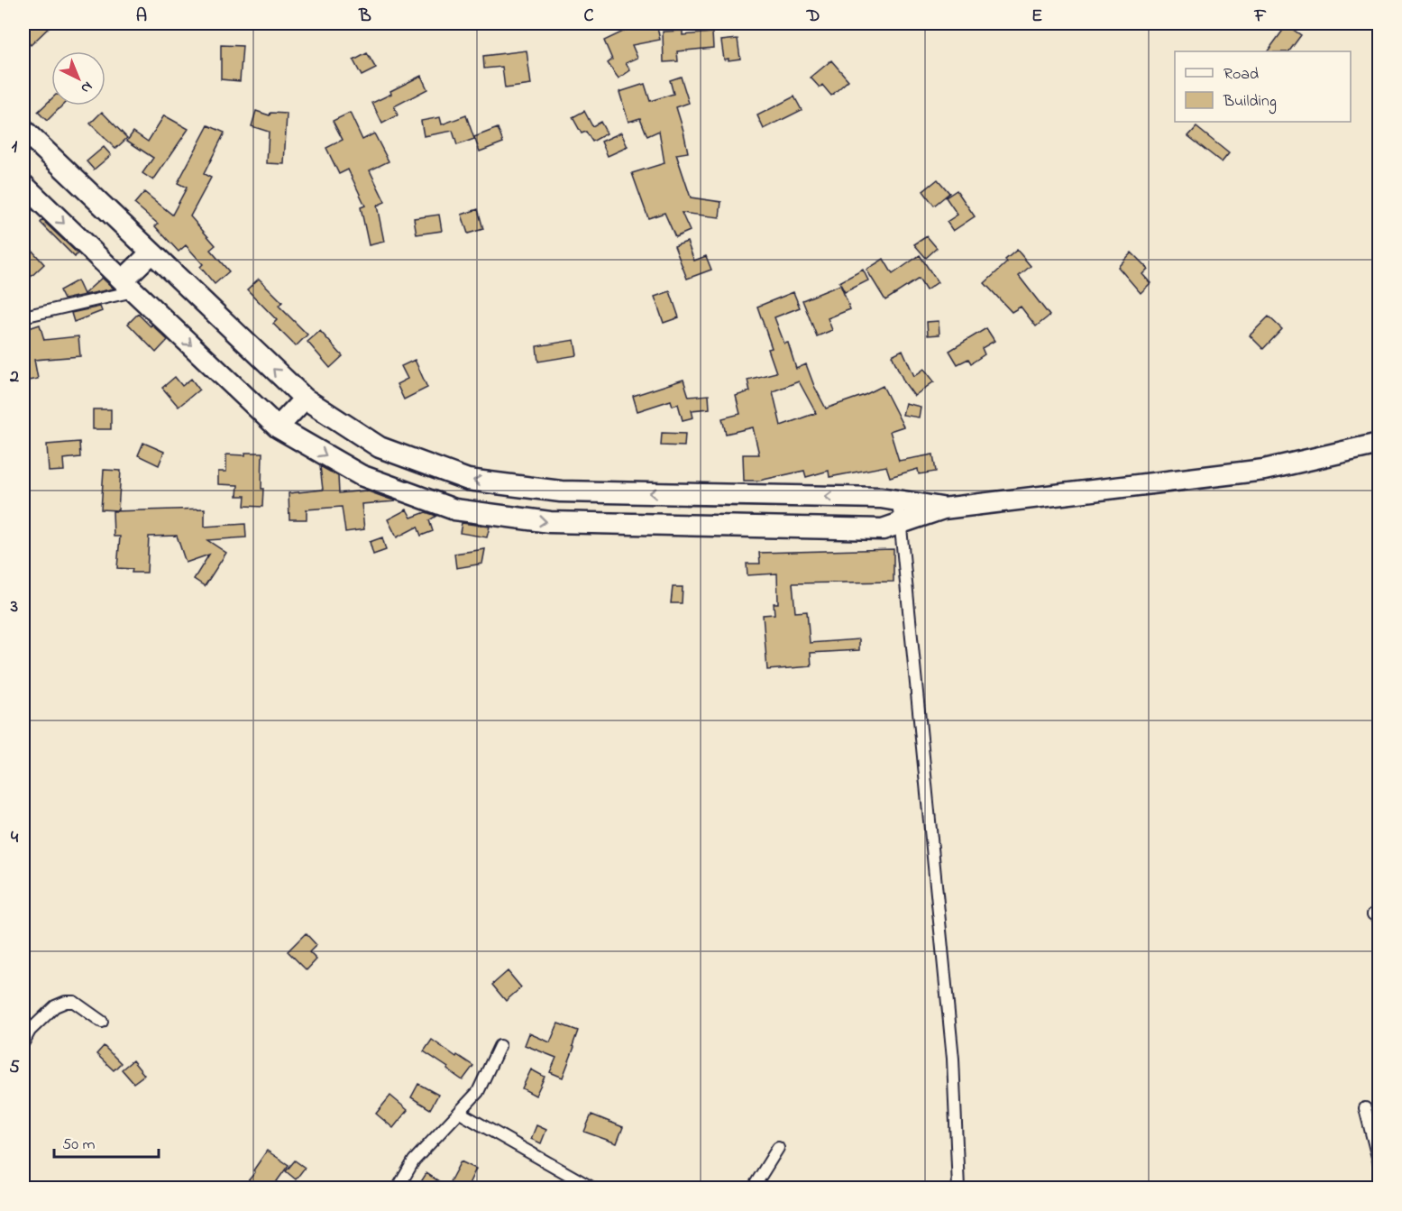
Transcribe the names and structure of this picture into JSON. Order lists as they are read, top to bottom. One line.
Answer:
{"legend":["Road","Building"],"scale_bar":"50 m","north":"bottom right","grid":{"columns":["A","B","C","D","E","F"],"rows":["1","2","3","4","5"]}}
